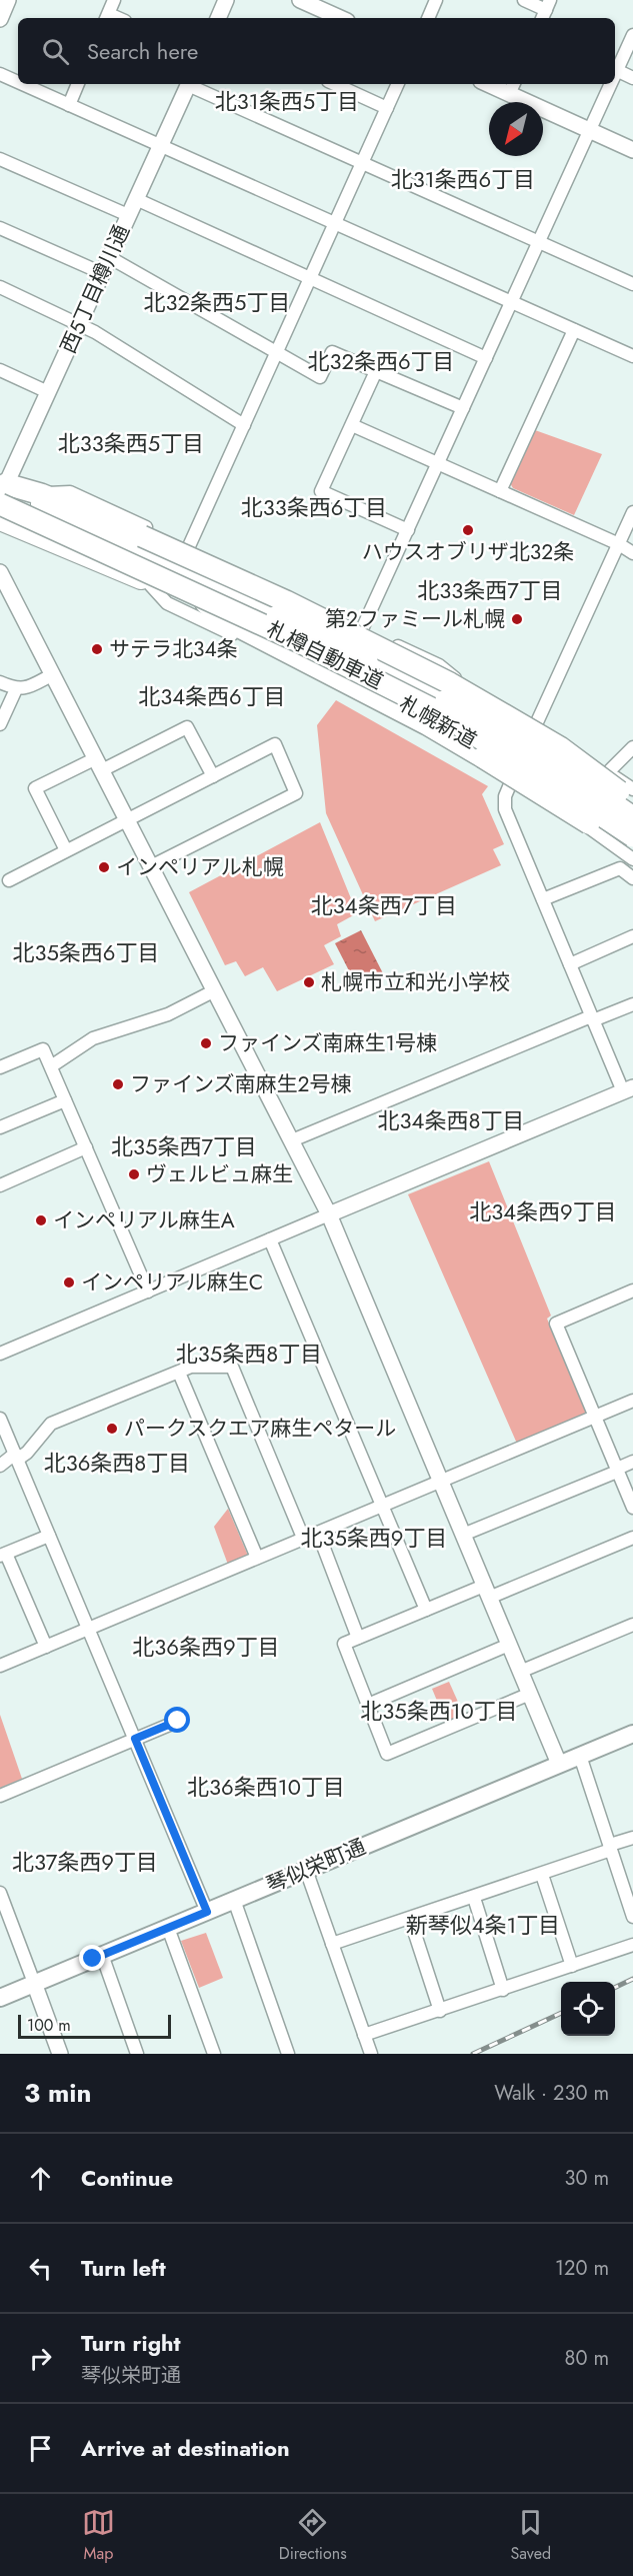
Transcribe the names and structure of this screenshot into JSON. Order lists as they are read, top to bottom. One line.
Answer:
{"streets":{"highway":["札樽自動車道","札幌新道"],"main road":["琴似栄町通"],"street":["西5丁目樽川通"]},"crossings":[["西5丁目樽川通","札樽自動車道"],["西5丁目樽川通","札幌新道"],["札樽自動車道","札幌新道"]],"districts":["北31条西5丁目","北31条西6丁目","北32条西5丁目","北32条西6丁目","北33条西5丁目","北33条西6丁目","北33条西7丁目","北34条西6丁目","北34条西7丁目","北35条西6丁目","北34条西8丁目","北35条西7丁目","北34条西9丁目","北35条西8丁目","北36条西8丁目","北35条西9丁目","北36条西9丁目","北35条西10丁目","北36条西10丁目","北37条西9丁目","新琴似4条1丁目"],"places":["ハウスオブリザ北32条","第2ファミール札幌","サテラ北34条","インペリアル札幌","札幌市立和光小学校","ファインズ南麻生1号棟","ファインズ南麻生2号棟","ヴェルビュ麻生","インペリアル麻生A","インペリアル麻生C","パークスクエア麻生ペタール"],"scale_bar":"100 m","north":"bottom left","page":{"search":"Search here","scale":"100 m","heading":["3 min","Walk · 230 m"],"list":[["Continue","30 m"],["Turn left","120 m"],["Turn right","琴似栄町通","80 m"],"Arrive at destination"],"nav":["Map","Directions","Saved"]}}
